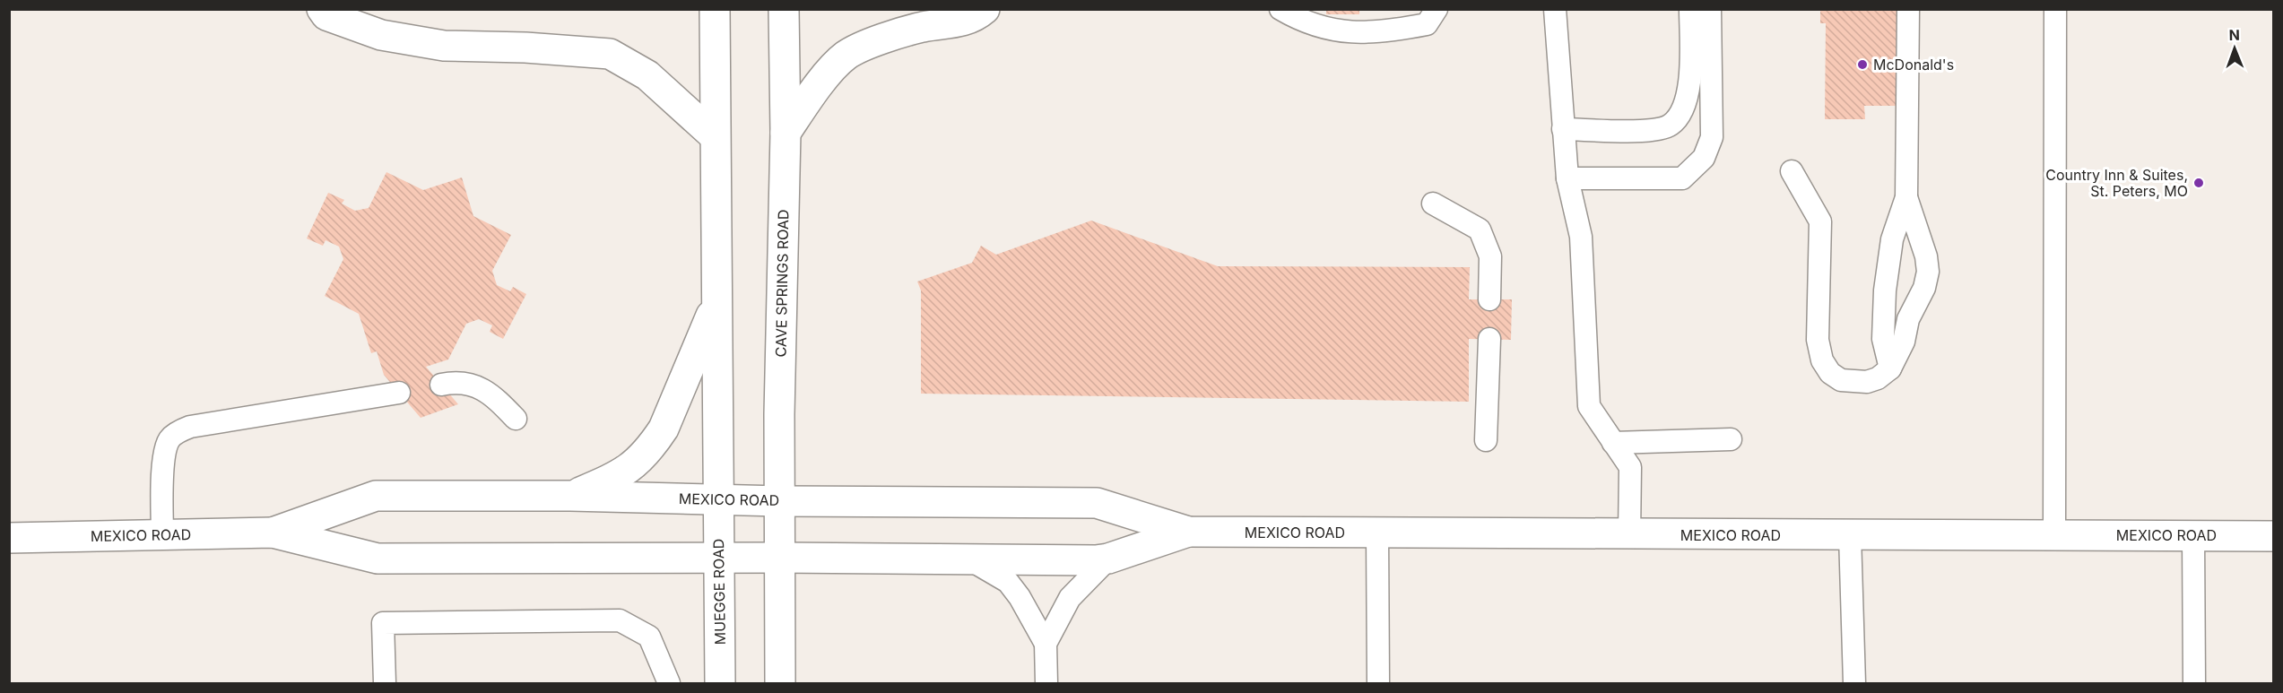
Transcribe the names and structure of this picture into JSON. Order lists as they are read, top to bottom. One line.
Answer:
{"streets":{"main road":["CAVE SPRINGS ROAD","MEXICO ROAD","MUEGGE ROAD"]},"crossings":[["CAVE SPRINGS ROAD","MEXICO ROAD"],["MEXICO ROAD","MUEGGE ROAD"]],"places":["McDonald's","Country Inn & Suites, St. Peters, MO"],"north":"top"}
